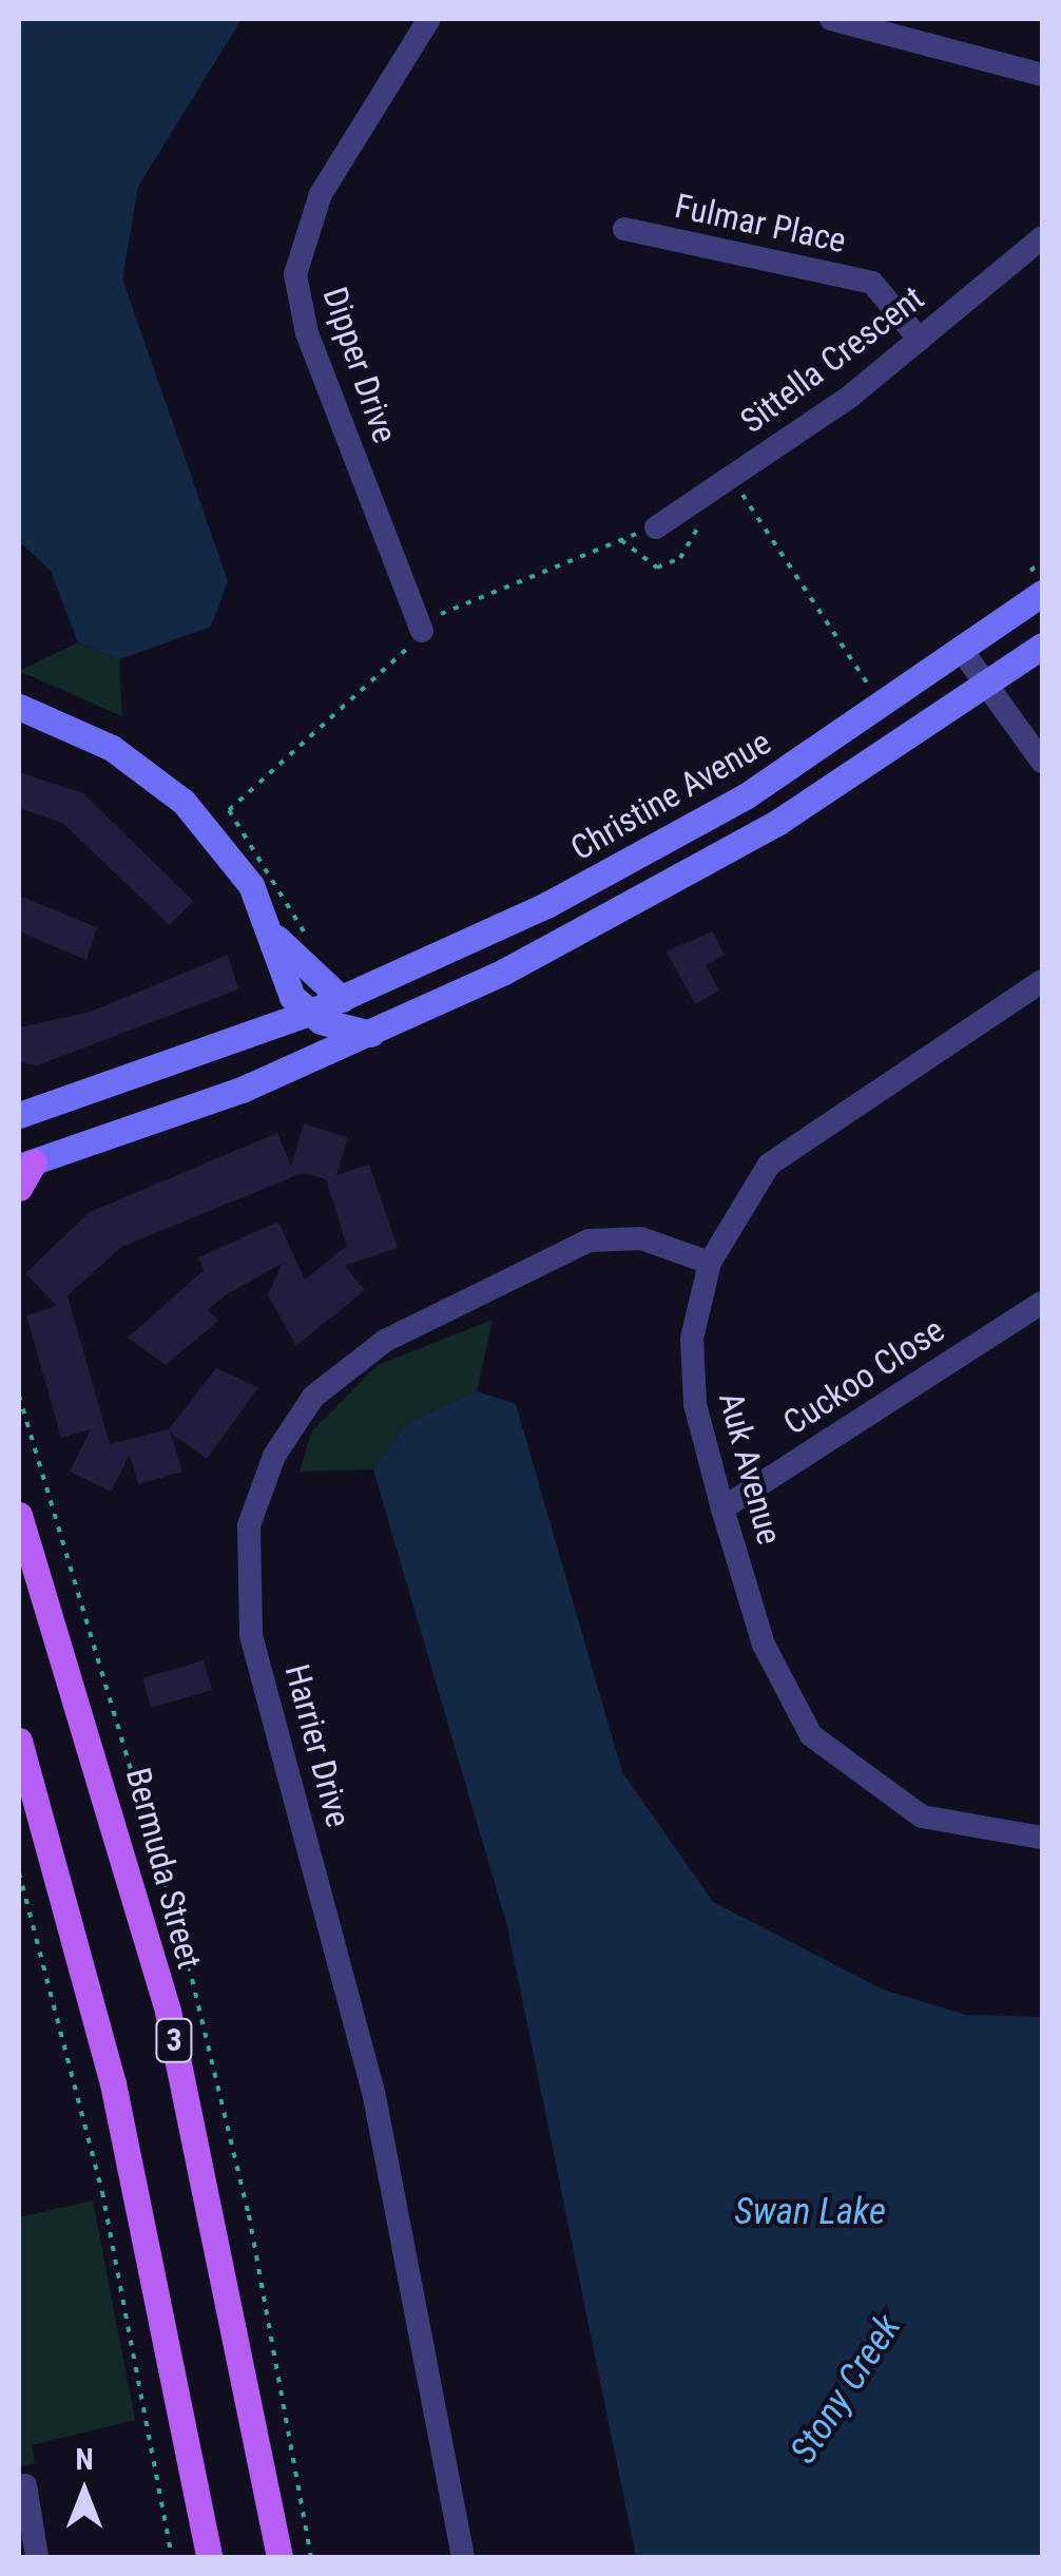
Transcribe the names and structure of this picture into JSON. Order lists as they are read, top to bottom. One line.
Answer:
{"streets":{"main road":["Bermuda Street","3"],"street":["Fulmar Place","Sittella Crescent","Dipper Drive","Christine Avenue","Cuckoo Close","Auk Avenue","Harrier Drive"]},"crossings":[["Fulmar Place","Sittella Crescent"],["Cuckoo Close","Auk Avenue"],["Auk Avenue","Harrier Drive"]],"water":["Swan Lake","Stony Creek"],"north":"top"}
